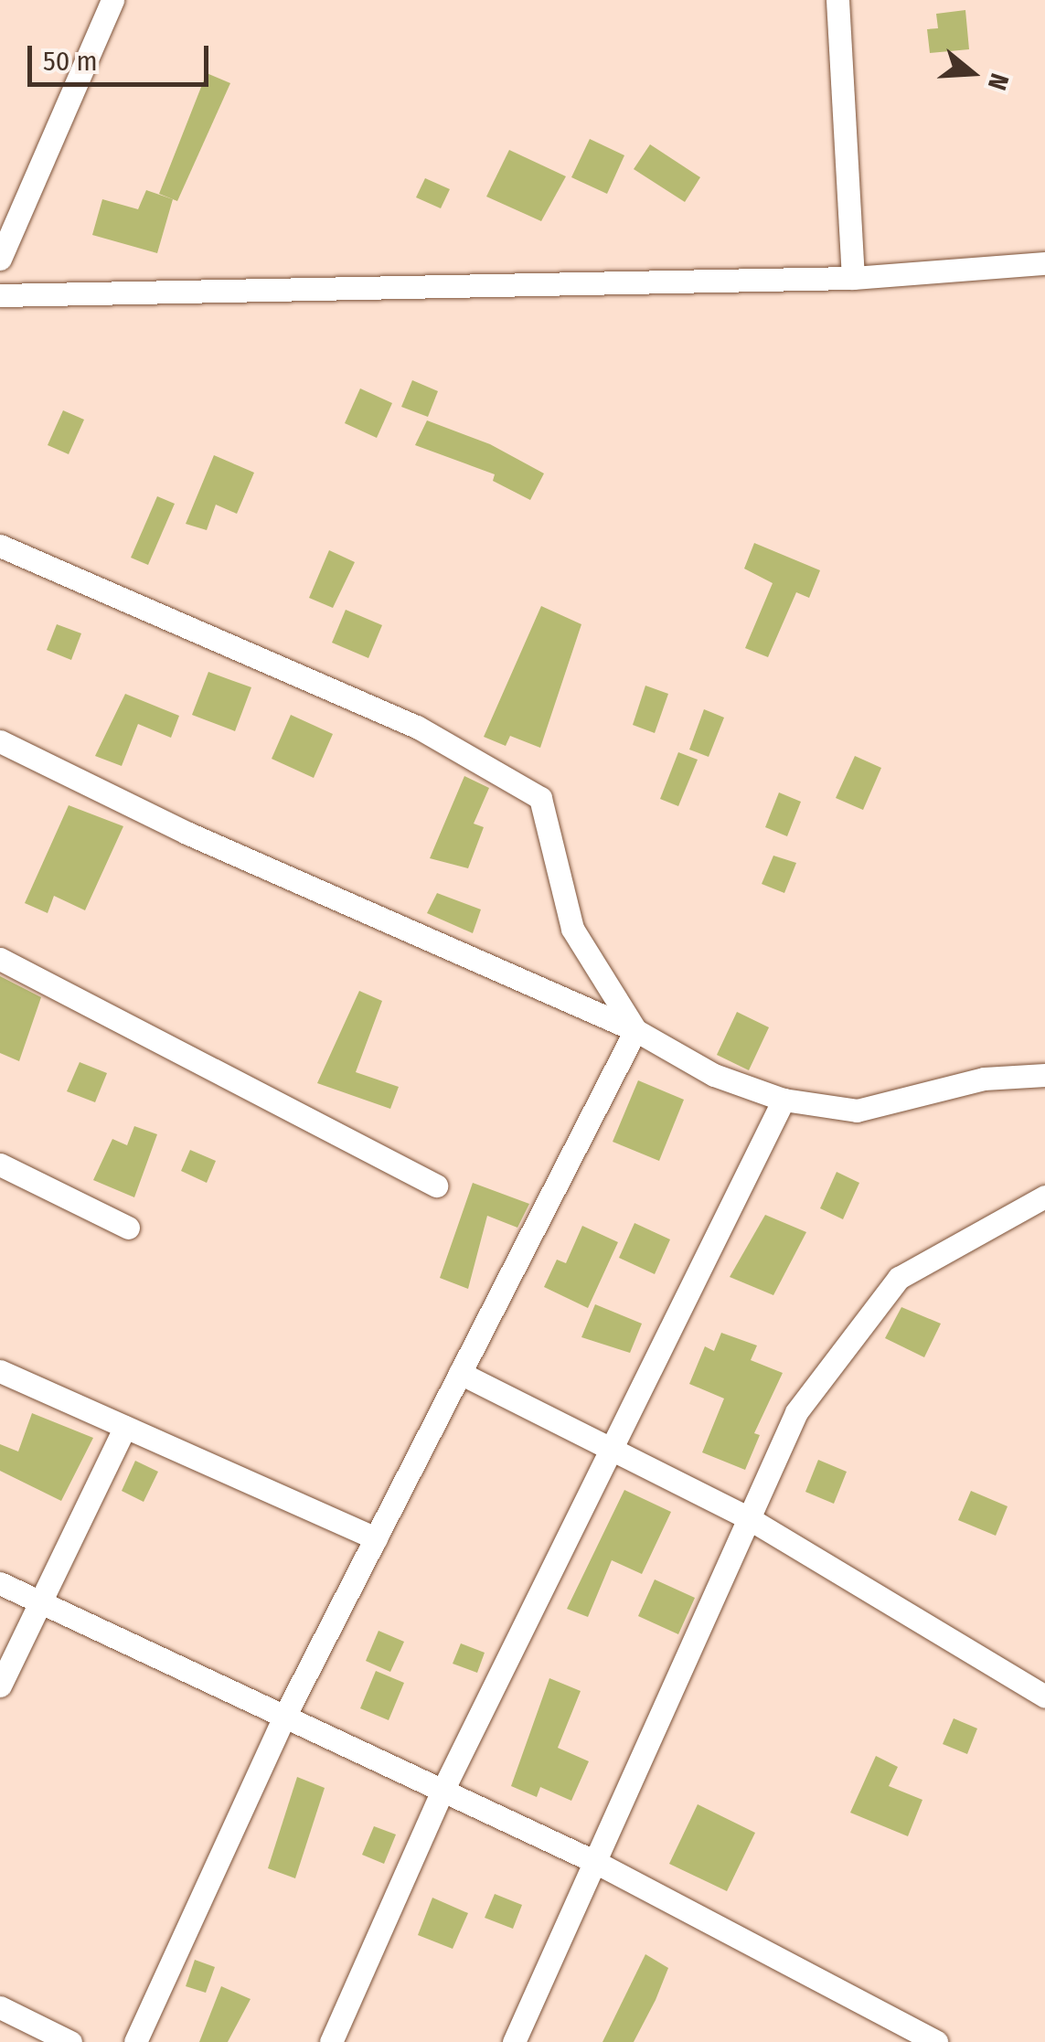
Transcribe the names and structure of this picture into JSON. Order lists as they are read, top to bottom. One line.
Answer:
{"scale_bar":"50 m","north":"right"}
